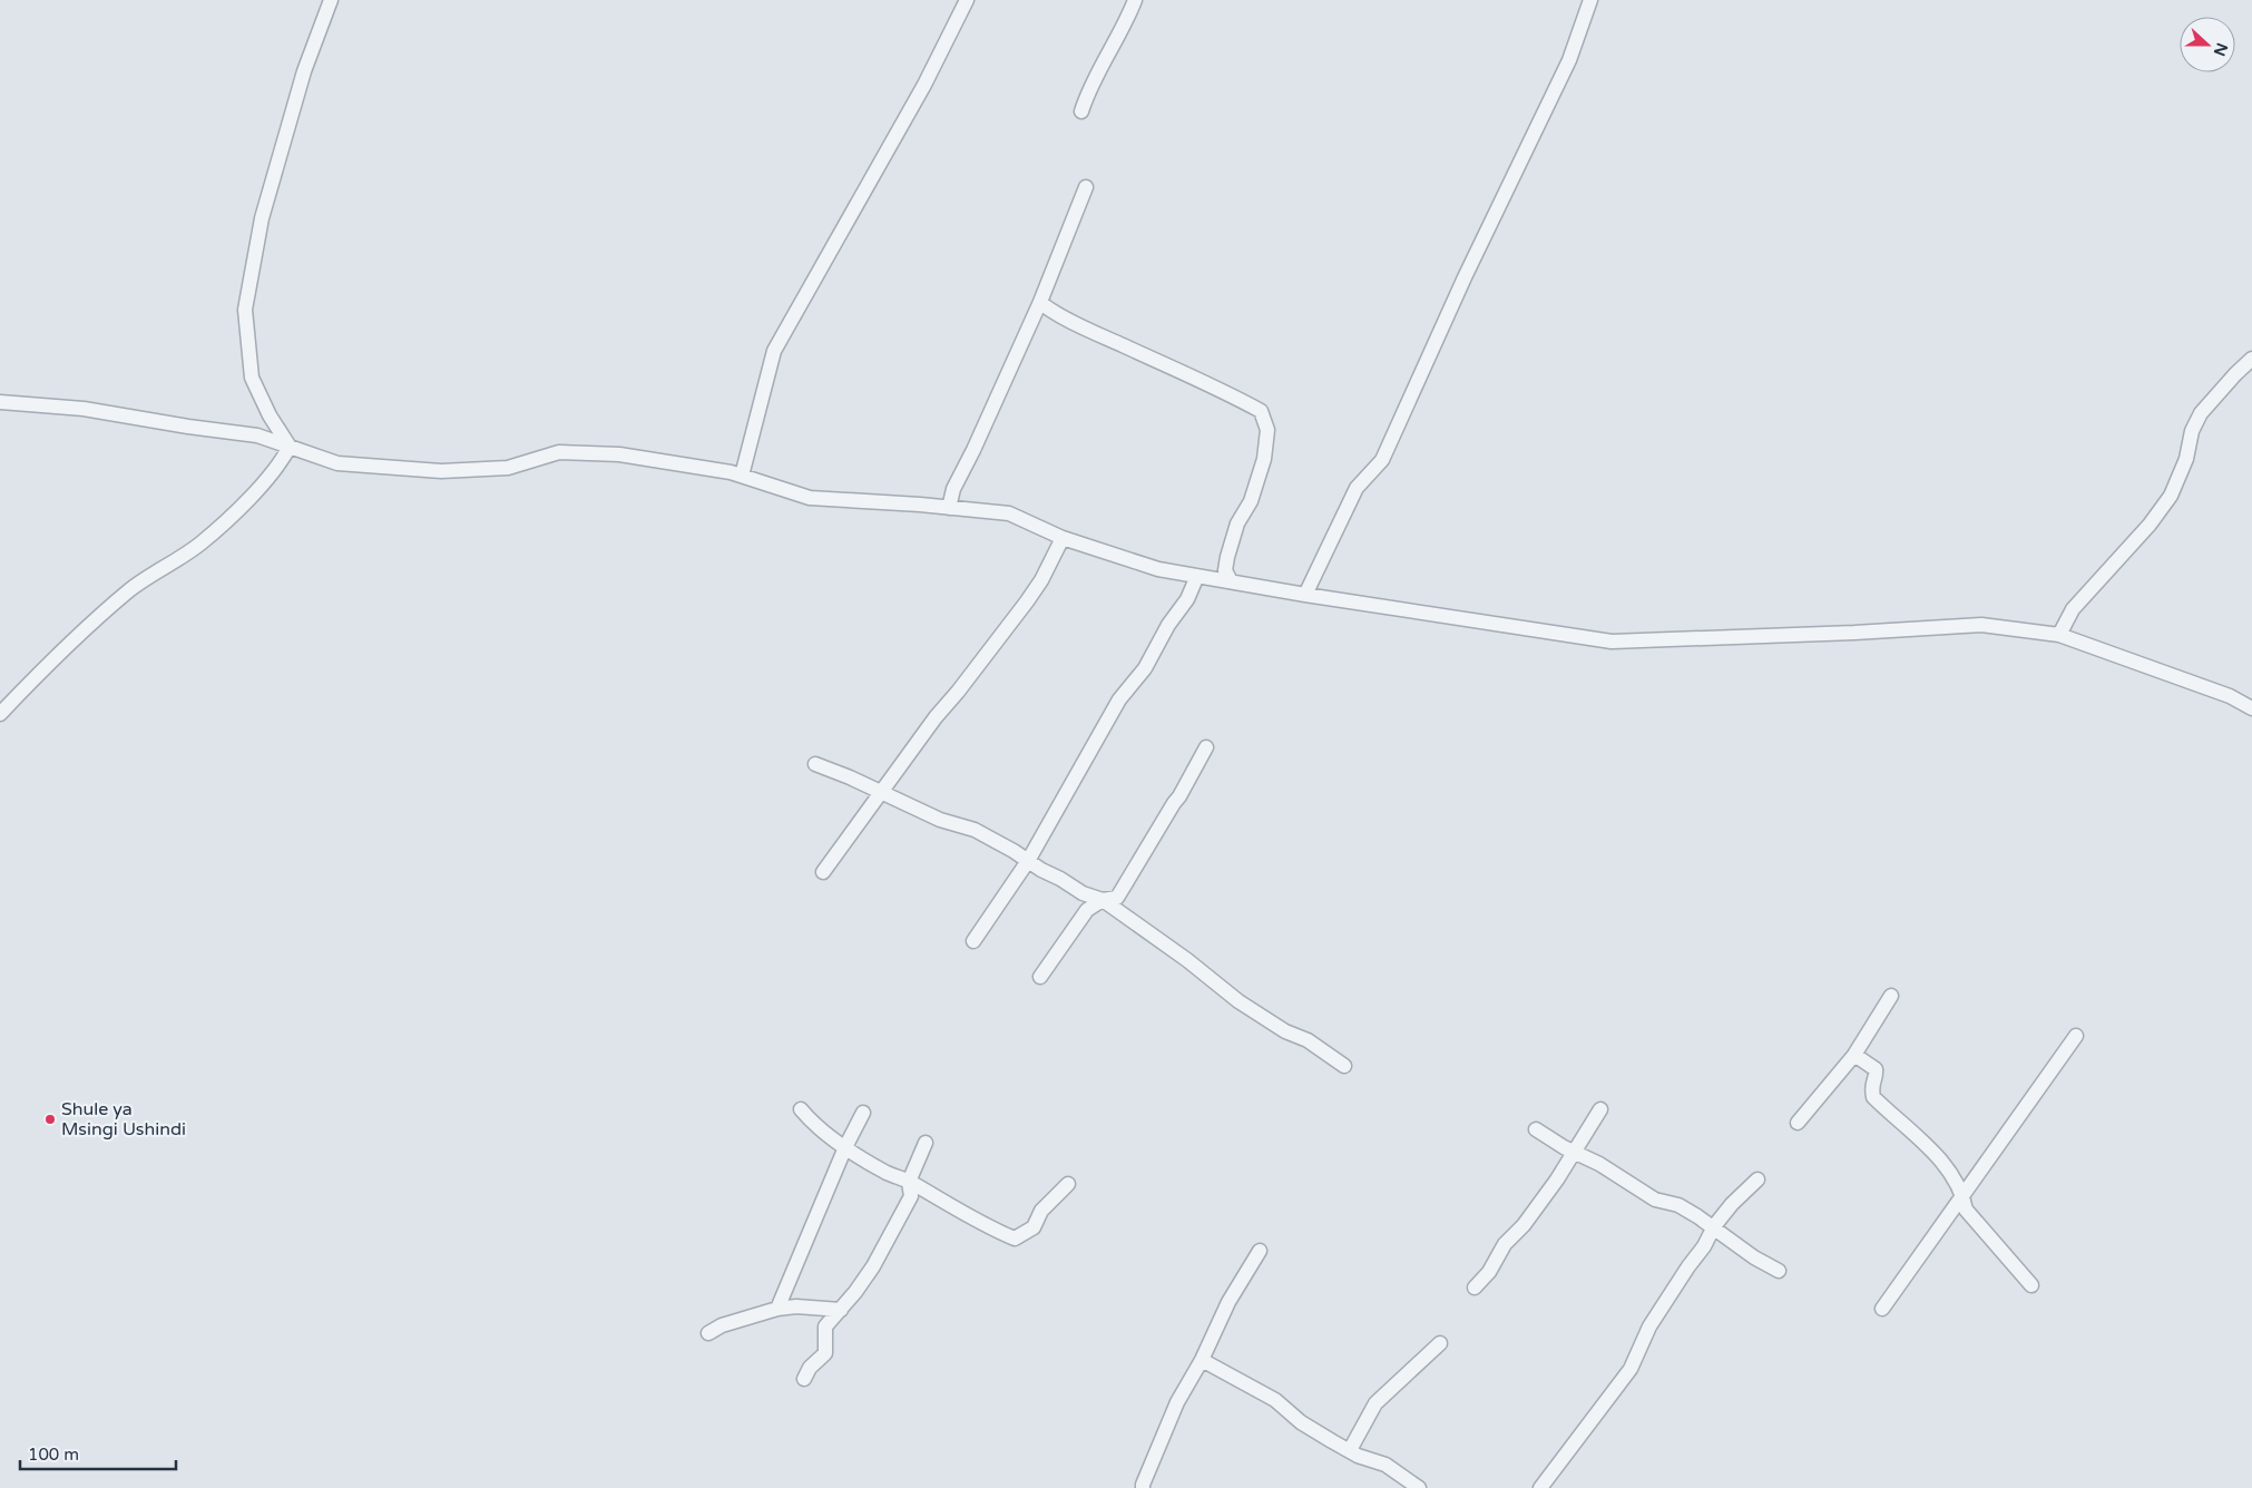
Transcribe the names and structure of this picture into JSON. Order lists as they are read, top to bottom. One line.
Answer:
{"places":["Shule ya Msingi Ushindi"],"scale_bar":"100 m","north":"right"}
